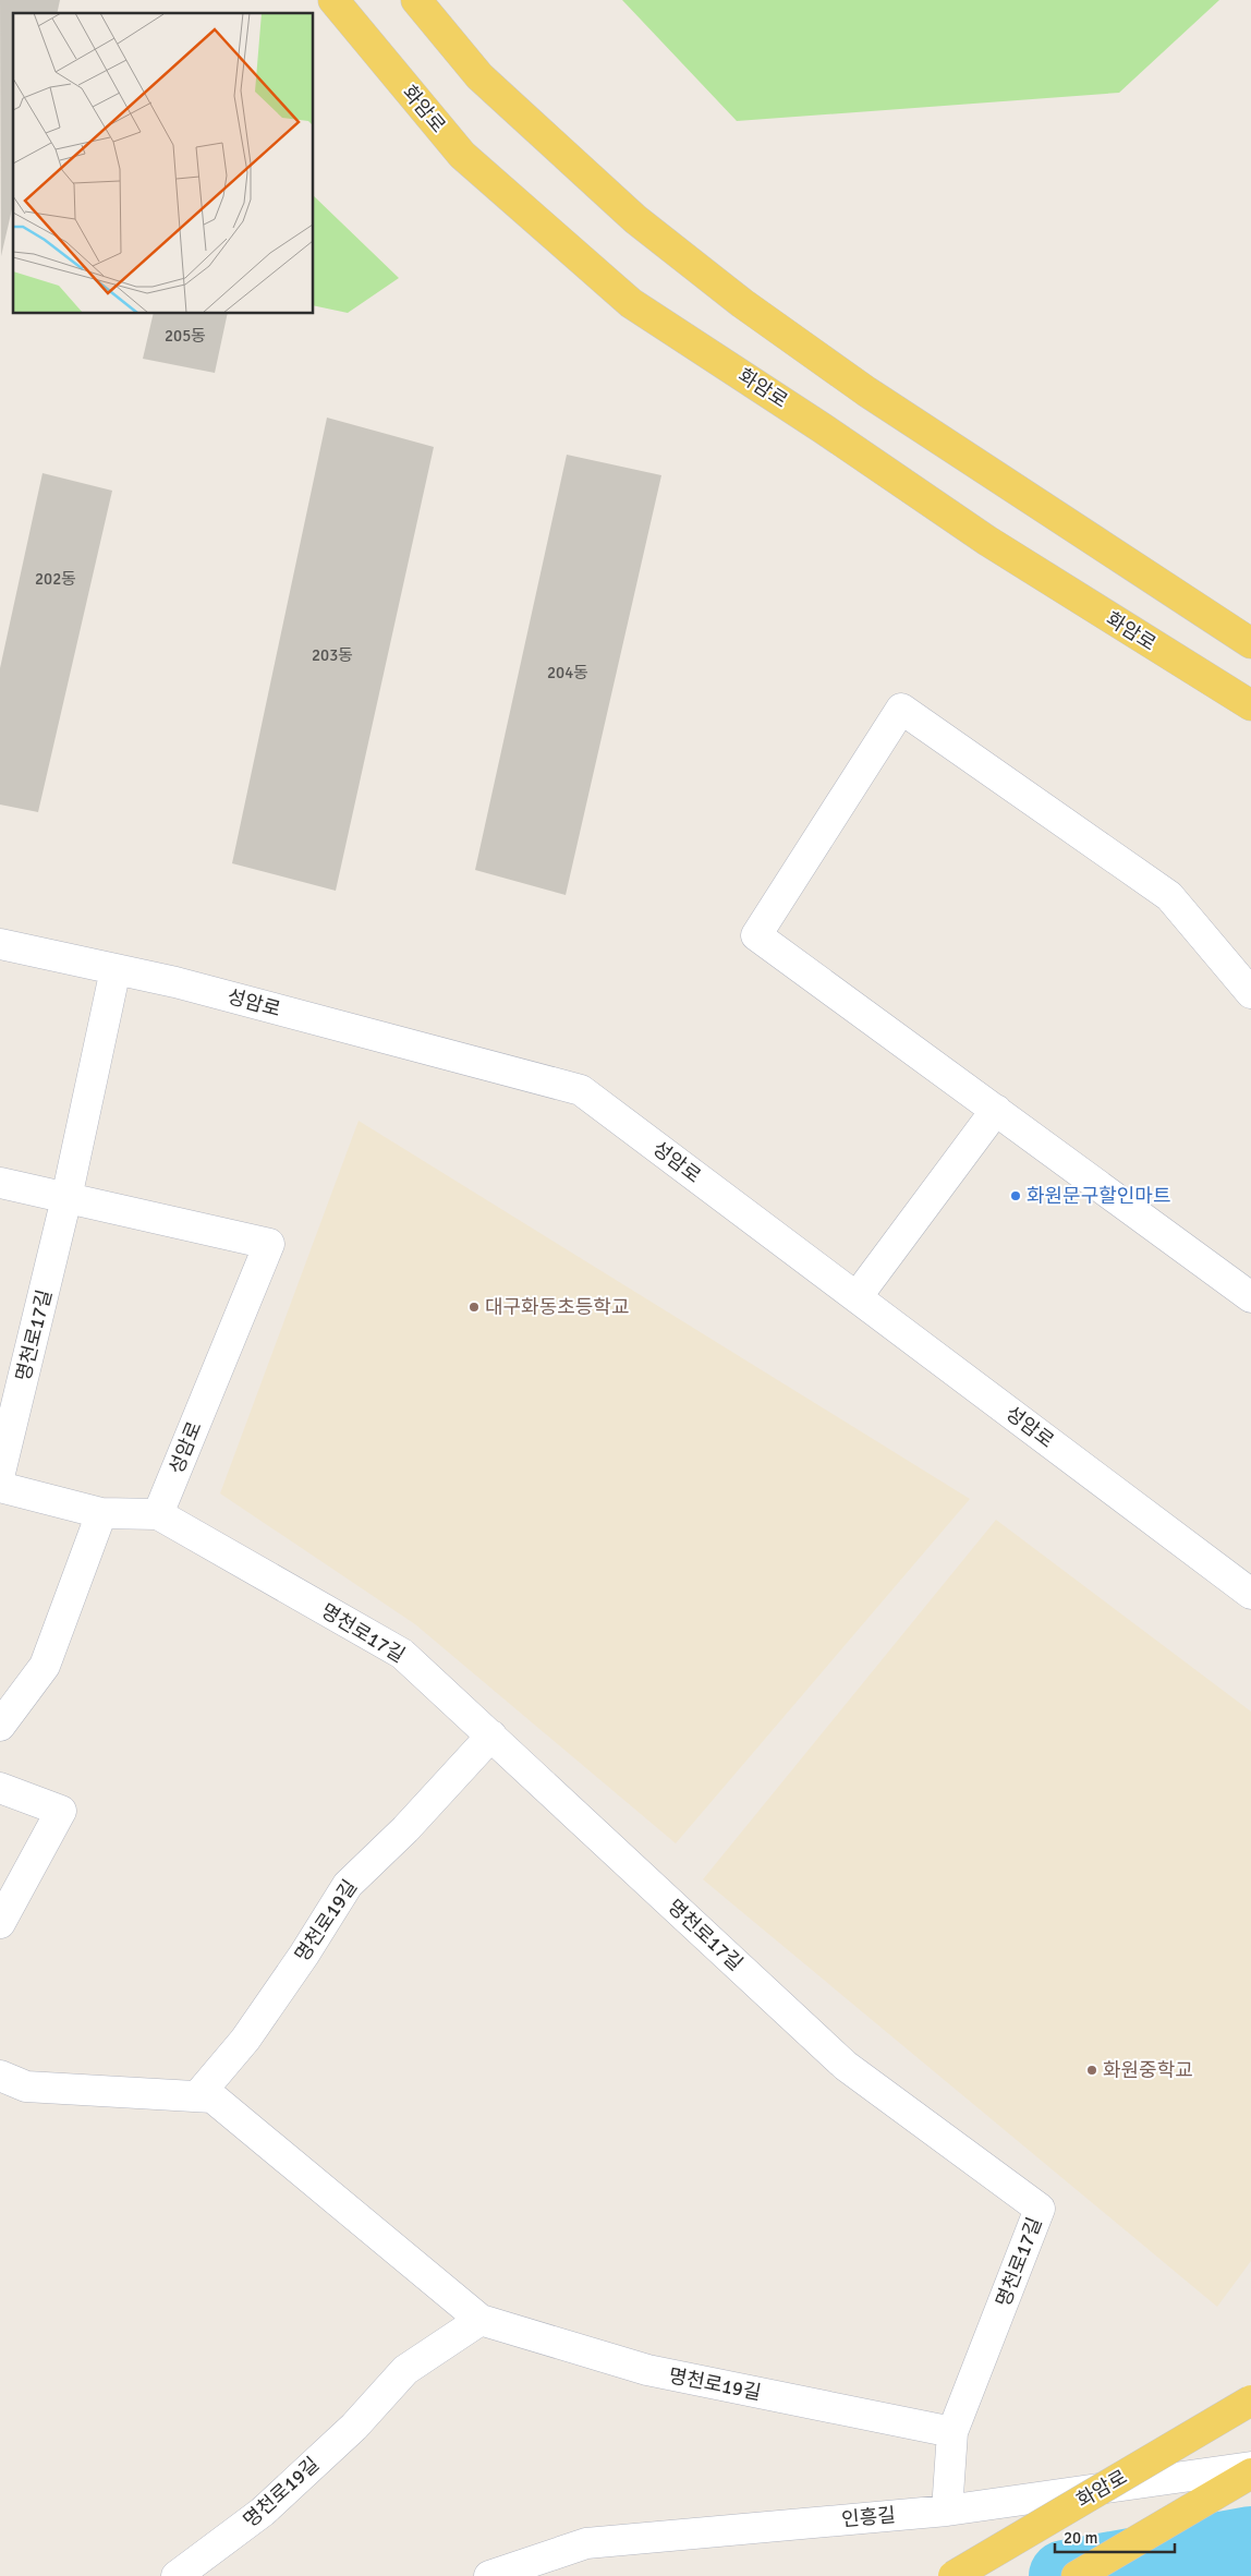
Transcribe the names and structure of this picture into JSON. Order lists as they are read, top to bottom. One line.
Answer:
{"streets":{"main road":["화암로"],"street":["성암로","명천로17길","명천로19길","인흥길"]},"crossings":[["성암로","명천로17길"],["명천로17길","명천로19길"],["명천로17길","인흥길"]],"places":["화원문구할인마트","대구화동초등학교","화원중학교"],"house_numbers":["205동","202동","203동","204동"],"scale_bar":"20 m"}
